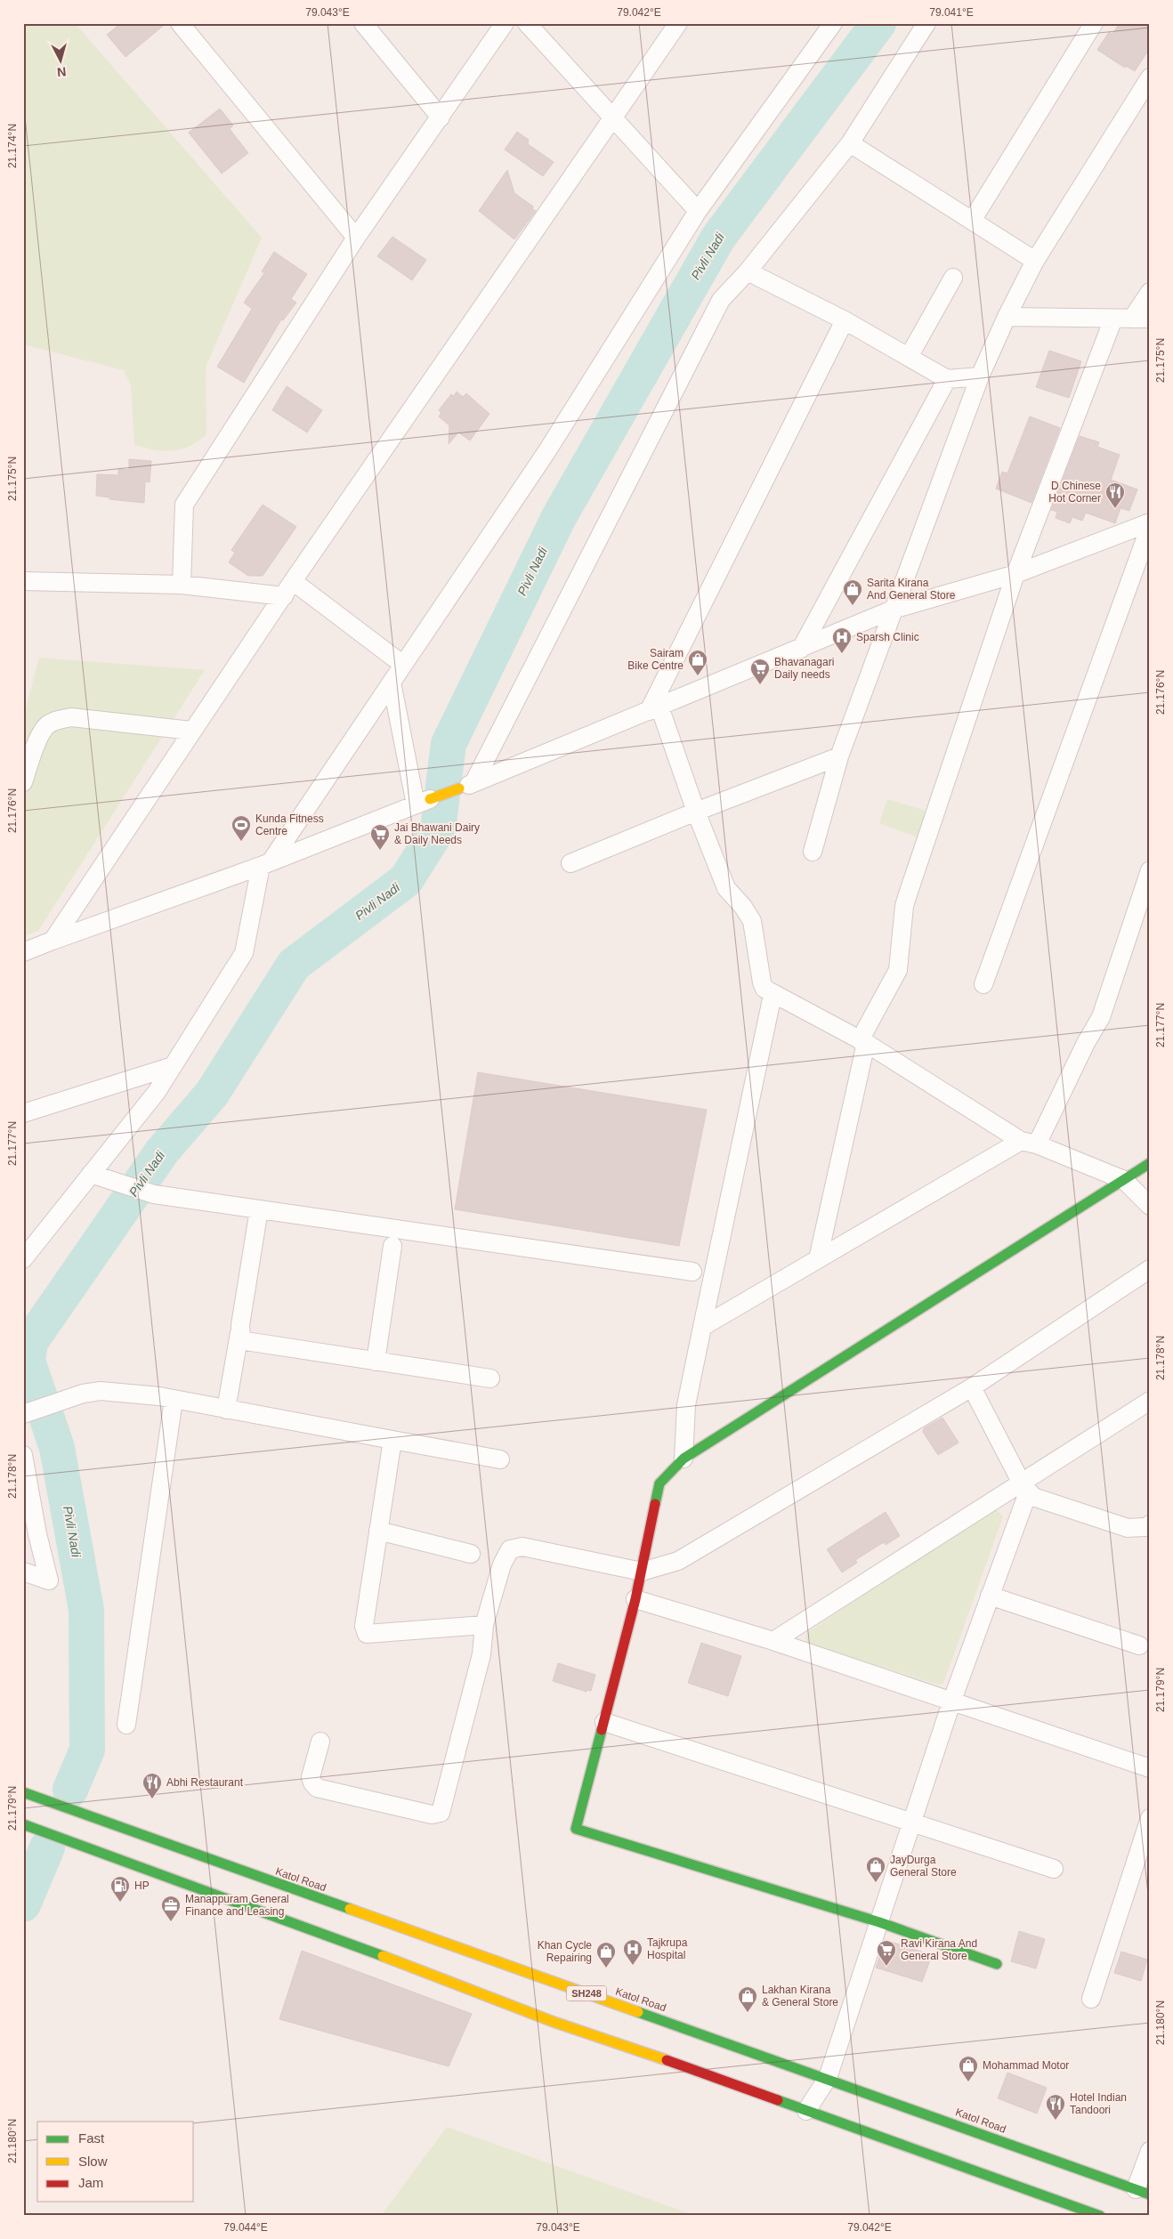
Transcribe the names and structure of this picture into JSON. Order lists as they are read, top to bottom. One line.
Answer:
{"streets":{"main road":["Katol Road","SH248"]},"water":["Pivli Nadi"],"places":{"restaurant":["D Chinese Hot Corner","Abhi Restaurant","Hotel Indian Tandoori"],"shop":["Sarita Kirana And General Store","Sairam Bike Centre","JayDurga General Store","Khan Cycle Repairing","Lakhan Kirana & General Store","Mohammad Motor"],"hospital":["Sparsh Clinic","Tajkrupa Hospital"],"supermarket":["Bhavanagari Daily needs","Jai Bhawani Dairy & Daily Needs","Ravi Kirana And General Store"],"sports":["Kunda Fitness Centre"],"fuel station":["HP"],"office":["Manappuram General Finance and Leasing"]},"legend":["Fast","Slow","Jam"],"north":"bottom","coordinates":["79.043°E","79.042°E","79.041°E","21.174°N","21.175°N","21.176°N","21.177°N","21.178°N","21.179°N","21.180°N","79.044°E"]}
